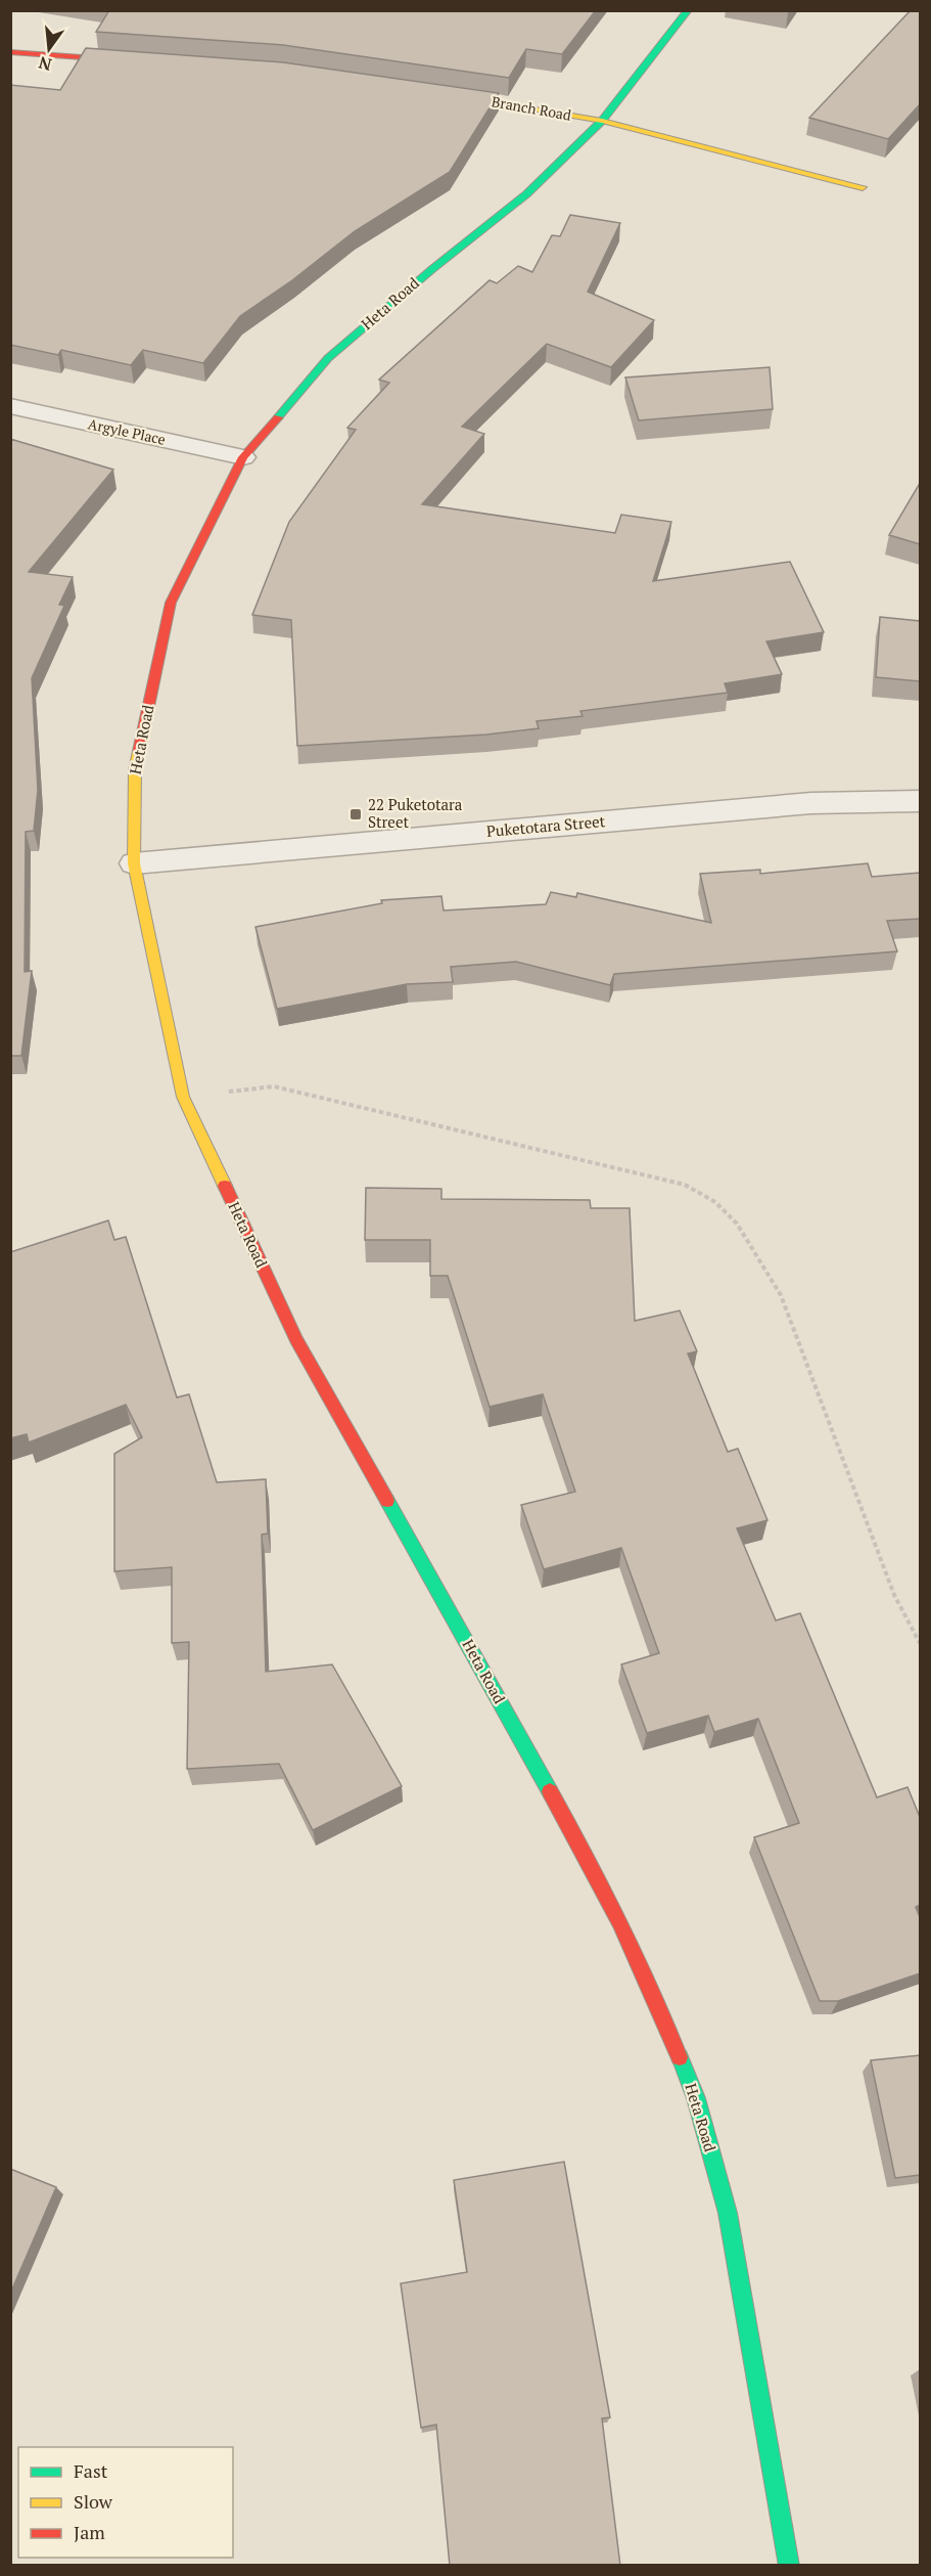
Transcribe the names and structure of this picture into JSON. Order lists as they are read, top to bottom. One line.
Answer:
{"streets":{"street":["Branch Road","Heta Road","Argyle Place","Puketotara Street"]},"crossings":[["Branch Road","Heta Road"],["Heta Road","Argyle Place"],["Heta Road","Puketotara Street"]],"places":{"transit":["22 Puketotara Street"]},"legend":["Fast","Slow","Jam"],"north":"bottom"}
